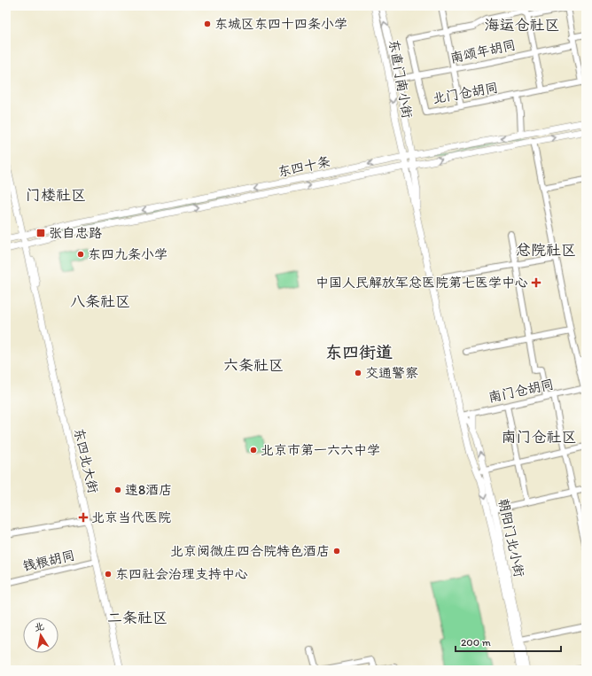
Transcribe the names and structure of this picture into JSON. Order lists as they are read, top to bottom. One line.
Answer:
{"streets":{"main road":["东直门南小街","东四十条","东四北大街","朝阳门北小街"],"street":["南颂年胡同","北门仓胡同","南门仓胡同","钱粮胡同"]},"crossings":[["南颂年胡同","东直门南小街"],["南颂年胡同","北门仓胡同"],["东直门南小街","东四十条"],["东直门南小街","朝阳门北小街"],["东四十条","东四北大街"],["东四十条","朝阳门北小街"],["南门仓胡同","朝阳门北小街"],["东四北大街","钱粮胡同"]],"districts":["海运仓社区","门楼社区","总院社区","八条社区","东四街道","六条社区","南门仓社区","二条社区"],"places":{"other":["东城区东四十四条小学","东四九条小学","交通警察","北京市第一六六中学","速8酒店","北京阅微庄四合院特色酒店","东四社会治理支持中心"],"transit":["张自忠路"],"health":["中国人民解放军总医院第七医学中心","北京当代医院"]},"scale_bar":"200 m","north":"top"}
